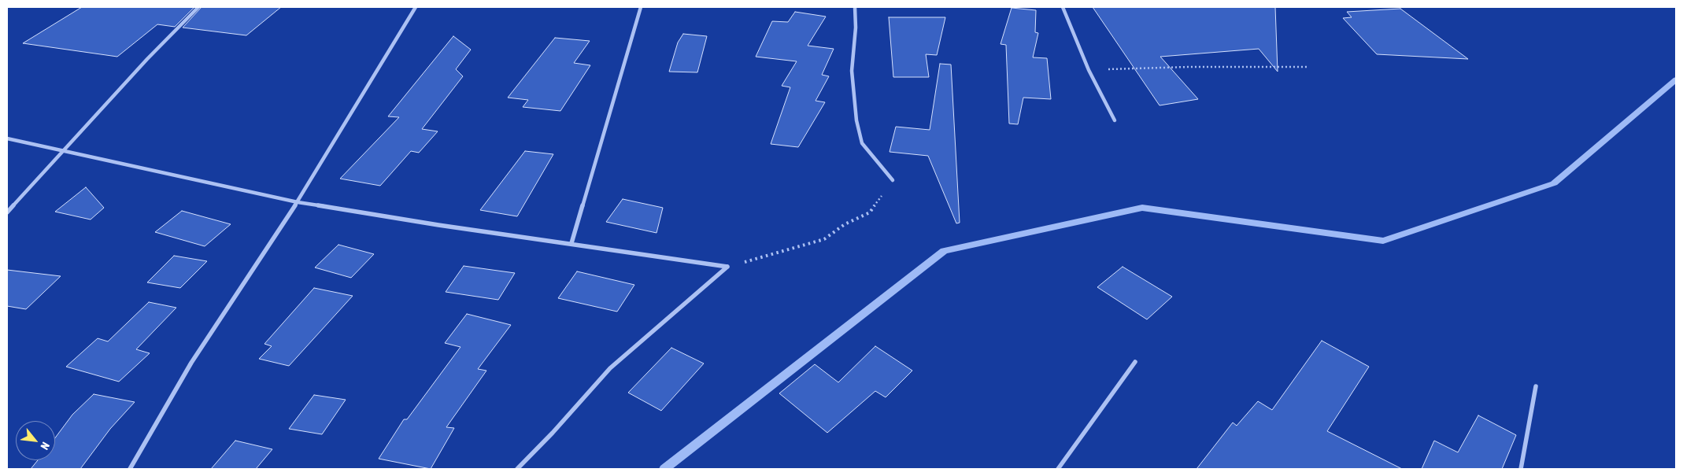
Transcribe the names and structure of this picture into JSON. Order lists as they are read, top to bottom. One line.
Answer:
{"north":"bottom right"}
